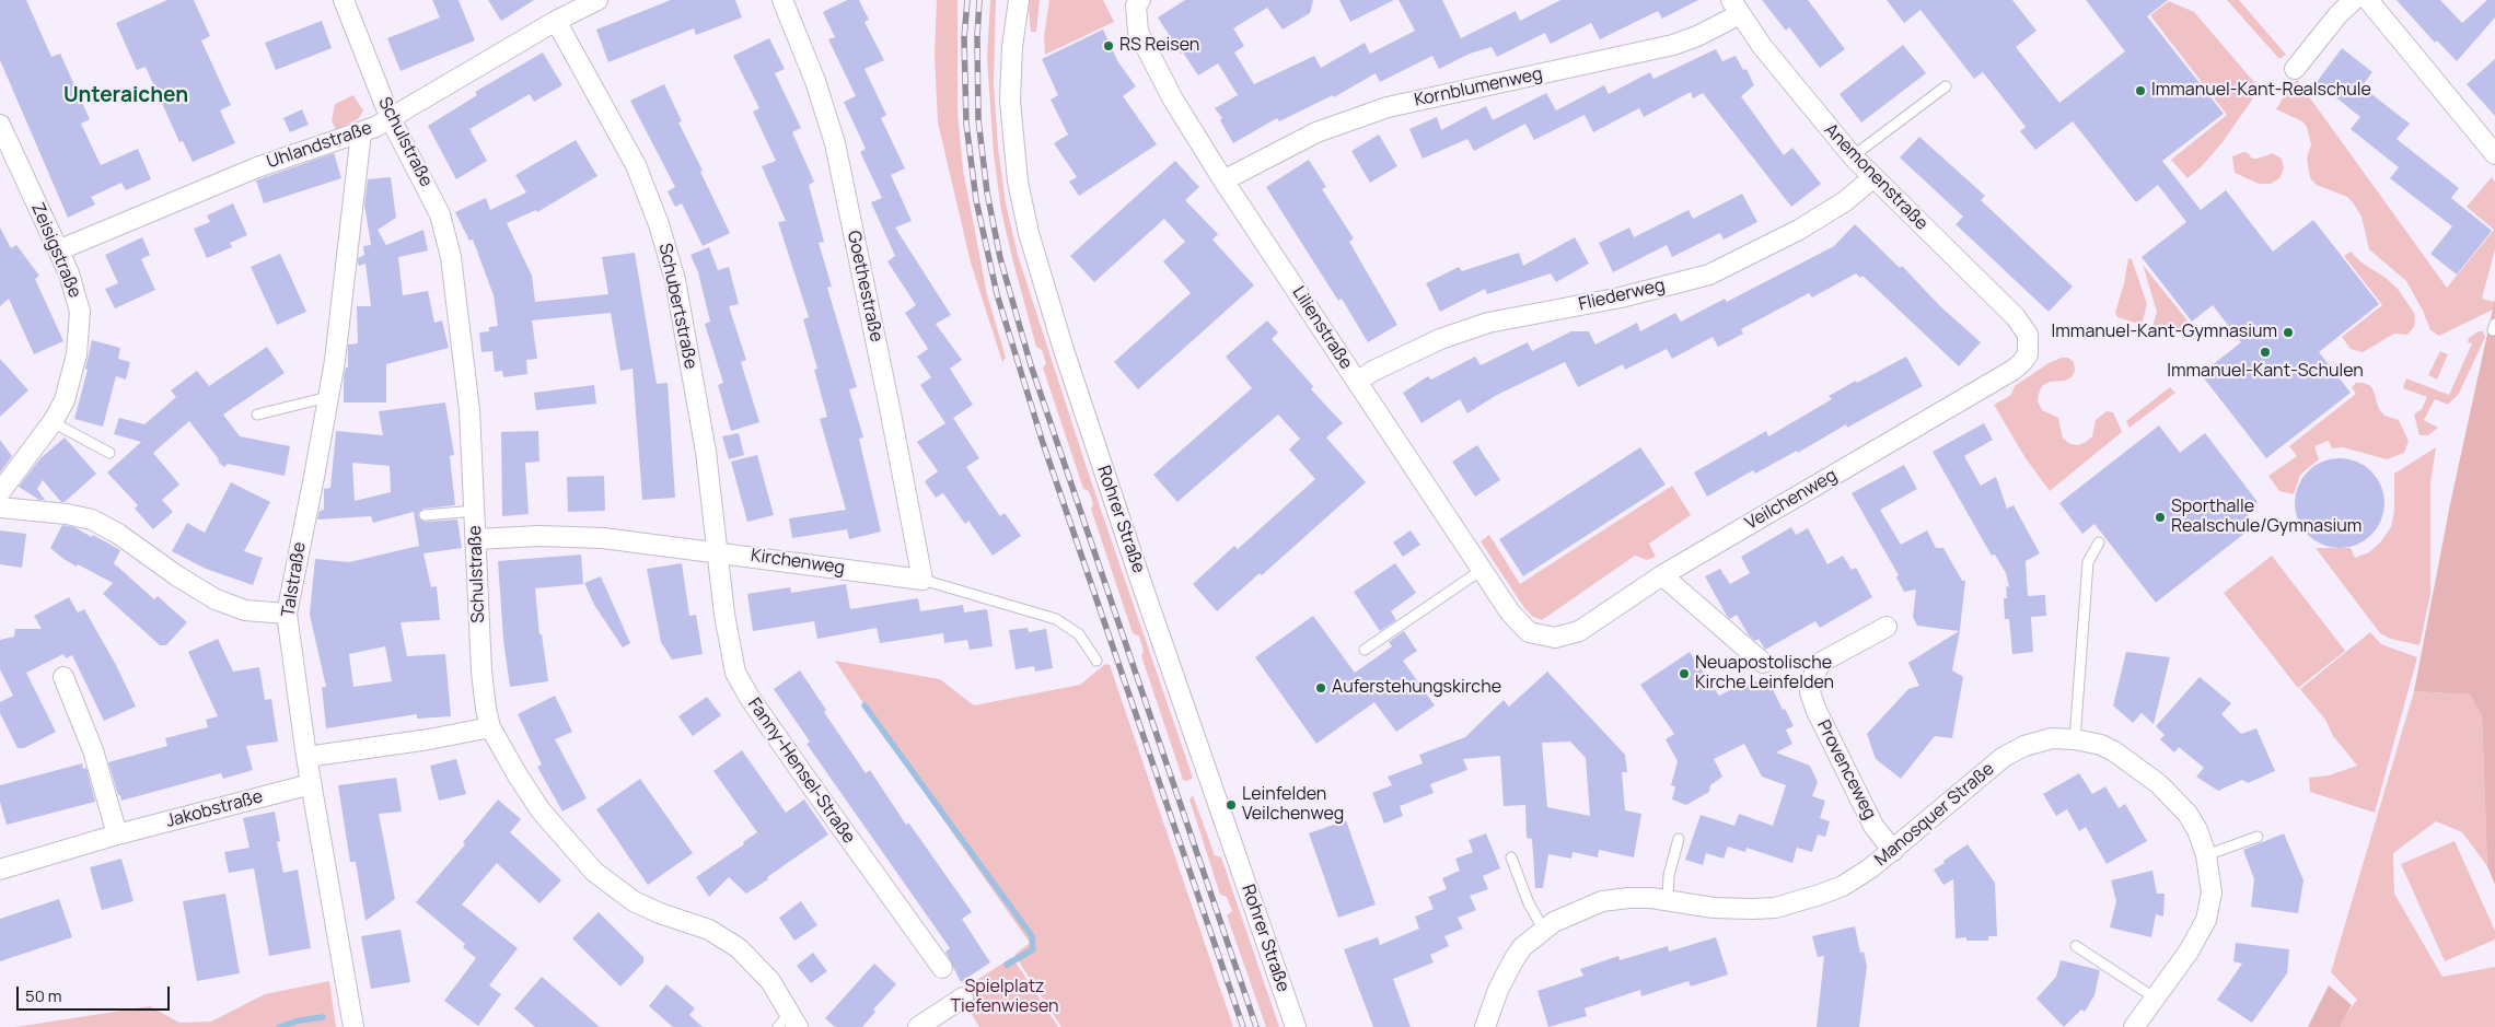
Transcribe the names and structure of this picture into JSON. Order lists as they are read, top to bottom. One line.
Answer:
{"streets":{"street":["Kornblumenweg","Schulstraße","Uhlandstraße","Anemonenstraße","Zeisigstraße","Goethestraße","Fliederweg","Schubertstraße","Lilienstraße","Veilchenweg","Rohrer Straße","Kirchenweg","Talstraße","Provenceweg","Fanny-Hensel-Straße","Jakobstraße","Manosquer Straße"]},"crossings":[["Kornblumenweg","Anemonenstraße"],["Kornblumenweg","Lilienstraße"],["Schulstraße","Uhlandstraße"],["Schulstraße","Kirchenweg"],["Uhlandstraße","Zeisigstraße"],["Uhlandstraße","Schubertstraße"],["Uhlandstraße","Talstraße"],["Anemonenstraße","Fliederweg"],["Anemonenstraße","Veilchenweg"],["Goethestraße","Kirchenweg"],["Fliederweg","Lilienstraße"],["Schubertstraße","Kirchenweg"],["Schubertstraße","Fanny-Hensel-Straße"],["Lilienstraße","Veilchenweg"],["Kirchenweg","Fanny-Hensel-Straße"],["Talstraße","Jakobstraße"],["Provenceweg","Manosquer Straße"]],"districts":["Unteraichen"],"parks":["Spielplatz Tiefenwiesen"],"places":["RS Reisen","Immanuel-Kant-Realschule","Immanuel-Kant-Gymnasium","Immanuel-Kant-Schulen","Sporthalle Realschule/Gymnasium","Neuapostolische Kirche Leinfelden","Auferstehungskirche","Leinfelden Veilchenweg"],"scale_bar":"50 m"}
